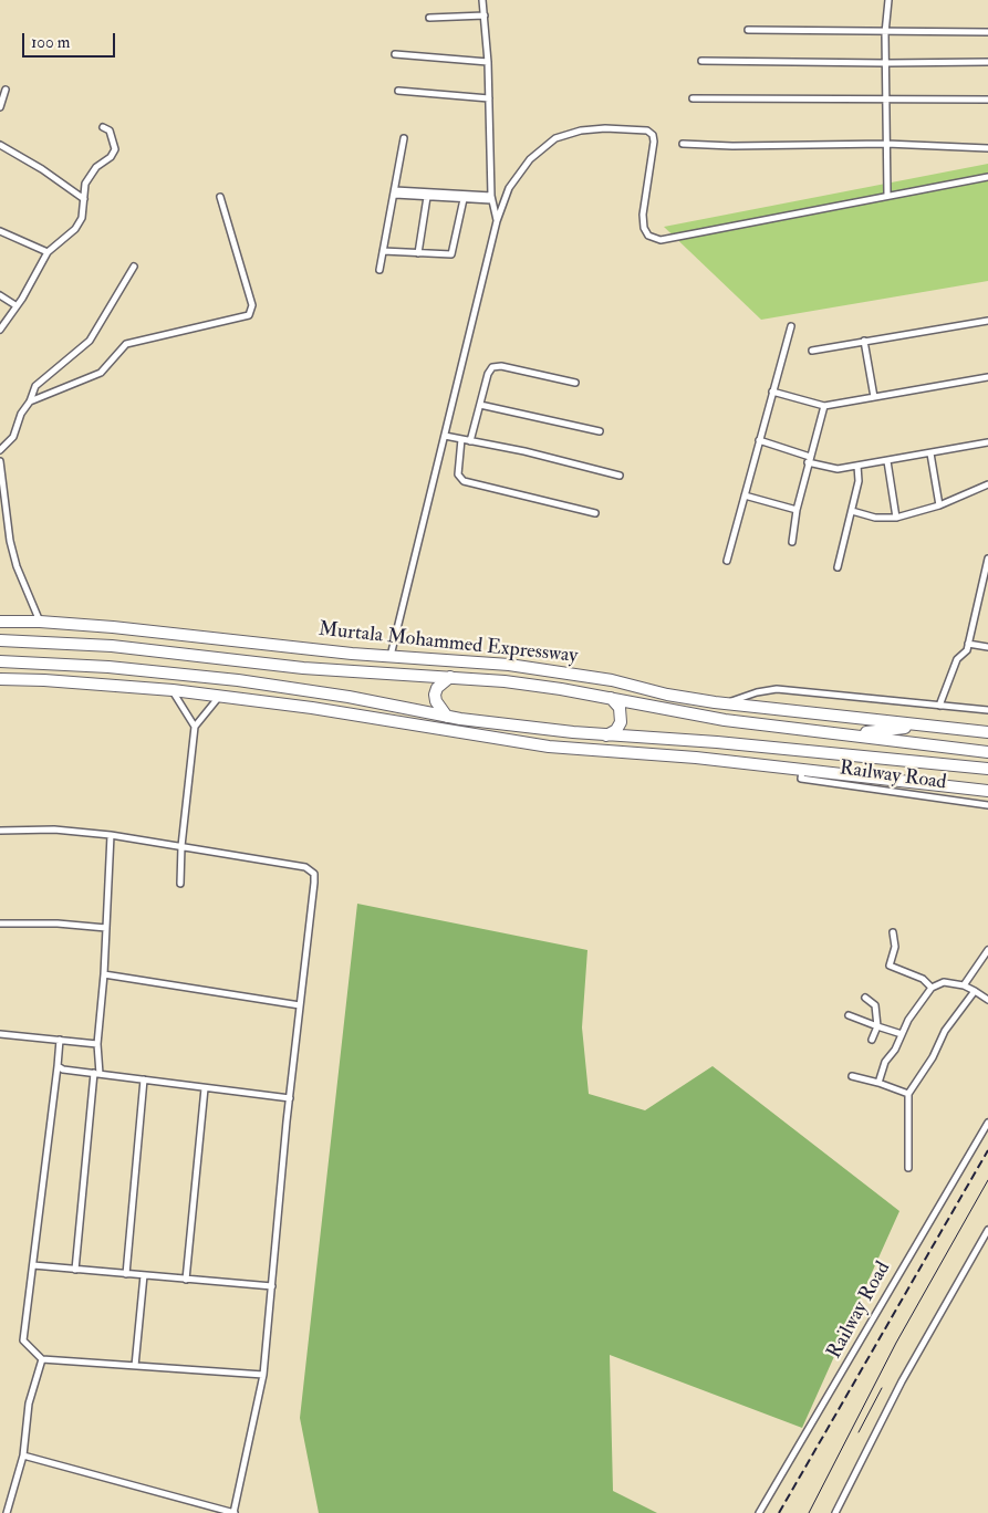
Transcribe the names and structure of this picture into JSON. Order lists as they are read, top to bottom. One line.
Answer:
{"streets":{"highway":["Murtala Mohammed Expressway"],"street":["Railway Road"]},"scale_bar":"100 m"}
